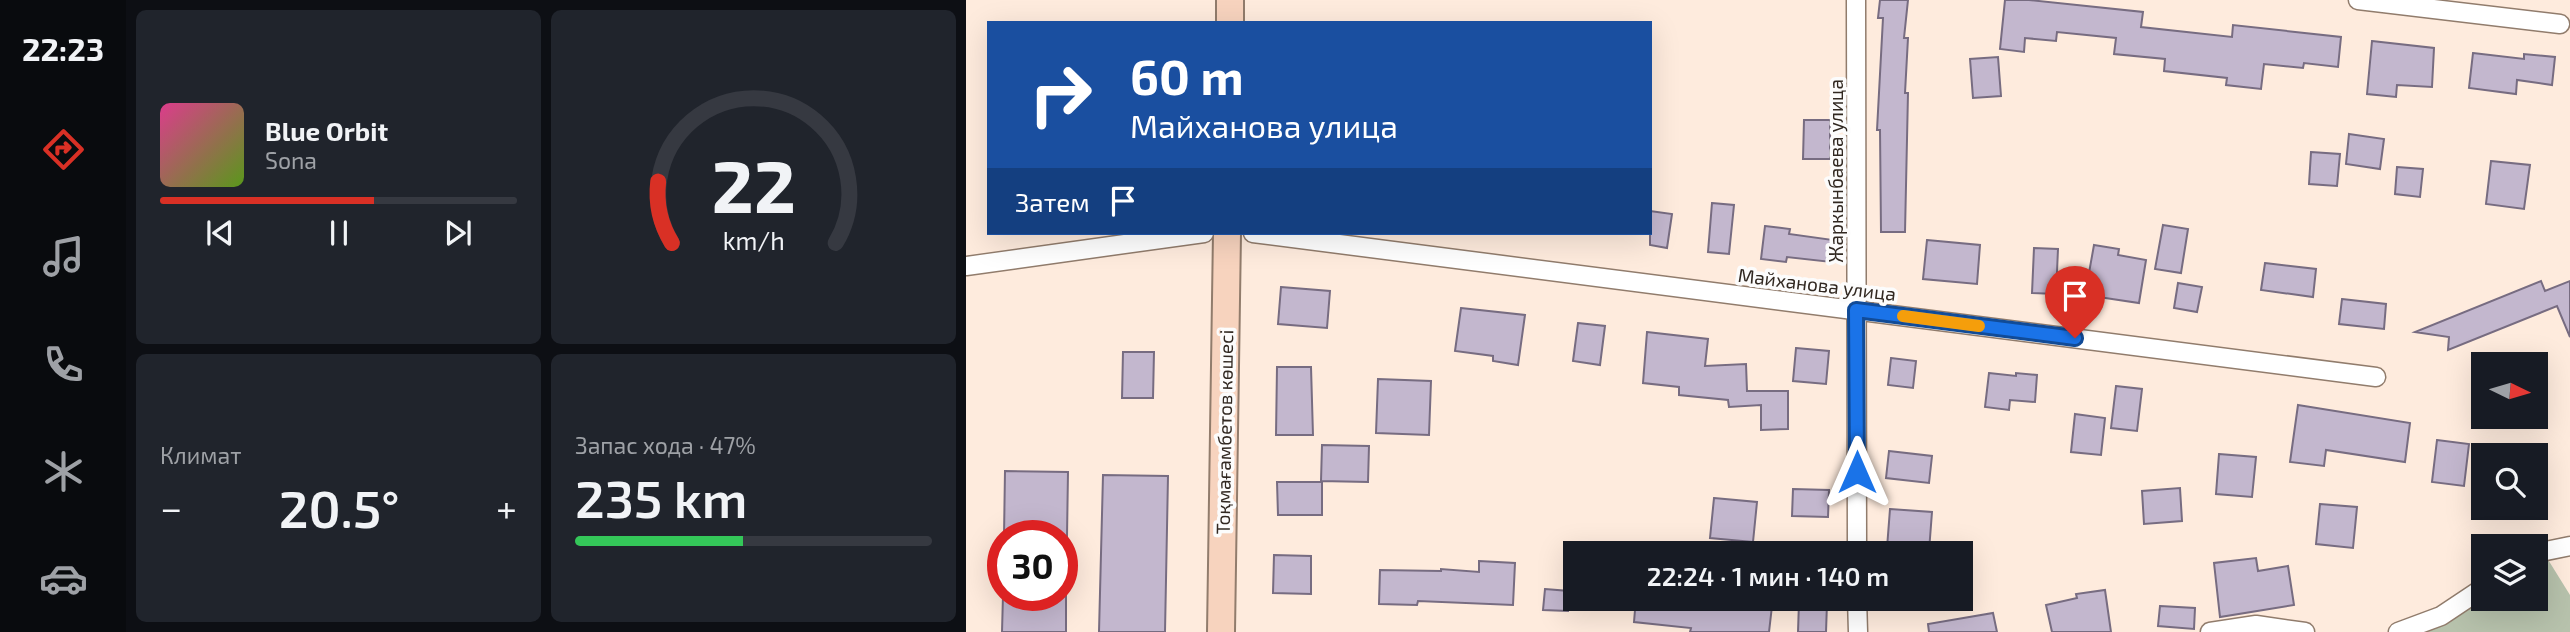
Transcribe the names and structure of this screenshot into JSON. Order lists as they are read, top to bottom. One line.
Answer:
{"streets":{"street":["Жаркынбаева улица","Майханова улица","Тоқмағамбетов көшесі"]},"crossings":[["Жаркынбаева улица","Майханова улица"]],"north":"right","page":{"tabs":"22:23","turn":["60 m","Майханова улица"],"song":["Blue Orbit","Sona"],"then":"Затем","tile":["Климат",["Запас хода · 47%","235 km"]],"heat":["−","20.5°","+"],"limit":"30","trip":"22:24 · 1 мин · 140 m","gauge":["22","km/h"]}}
